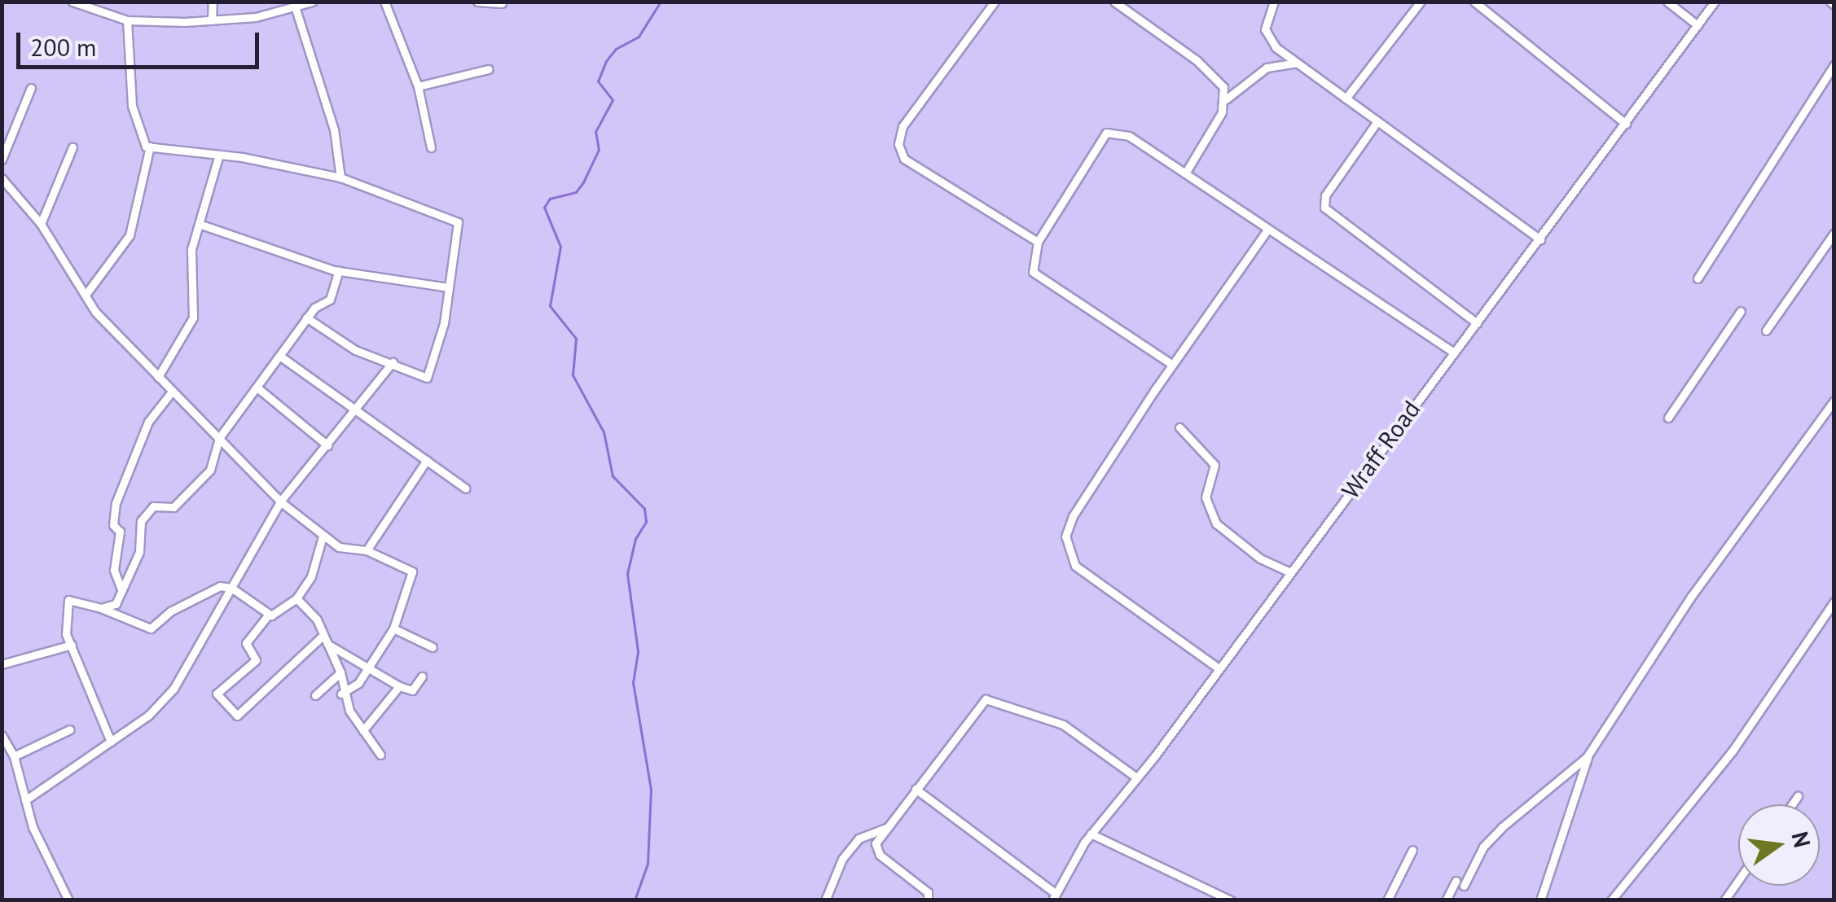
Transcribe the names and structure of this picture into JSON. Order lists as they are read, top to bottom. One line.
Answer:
{"streets":{"street":["Wraff Road"]},"scale_bar":"200 m","north":"right"}
